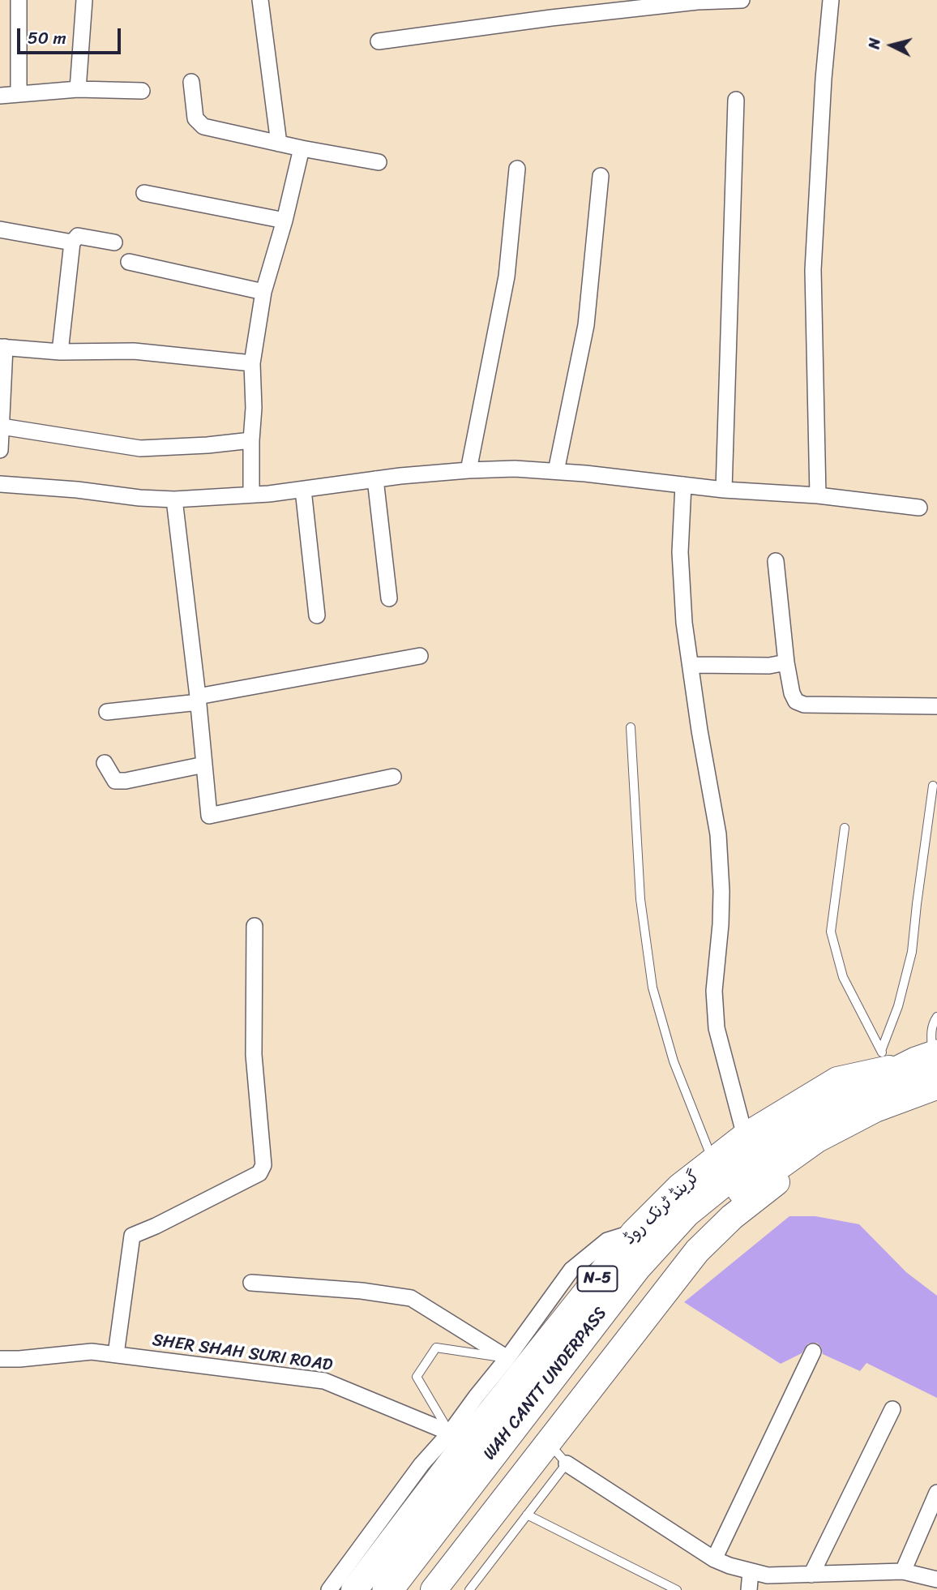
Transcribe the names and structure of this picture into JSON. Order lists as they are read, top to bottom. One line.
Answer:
{"streets":{"highway":["WAH CANTT UNDERPASS"],"main road":["گرینڈ ٹرنک روڈ","N-5"],"street":["SHER SHAH SURI ROAD"]},"crossings":[["گرینڈ ٹرنک روڈ","SHER SHAH SURI ROAD"],["گرینڈ ٹرنک روڈ","WAH CANTT UNDERPASS"]],"scale_bar":"50 m","north":"left"}
